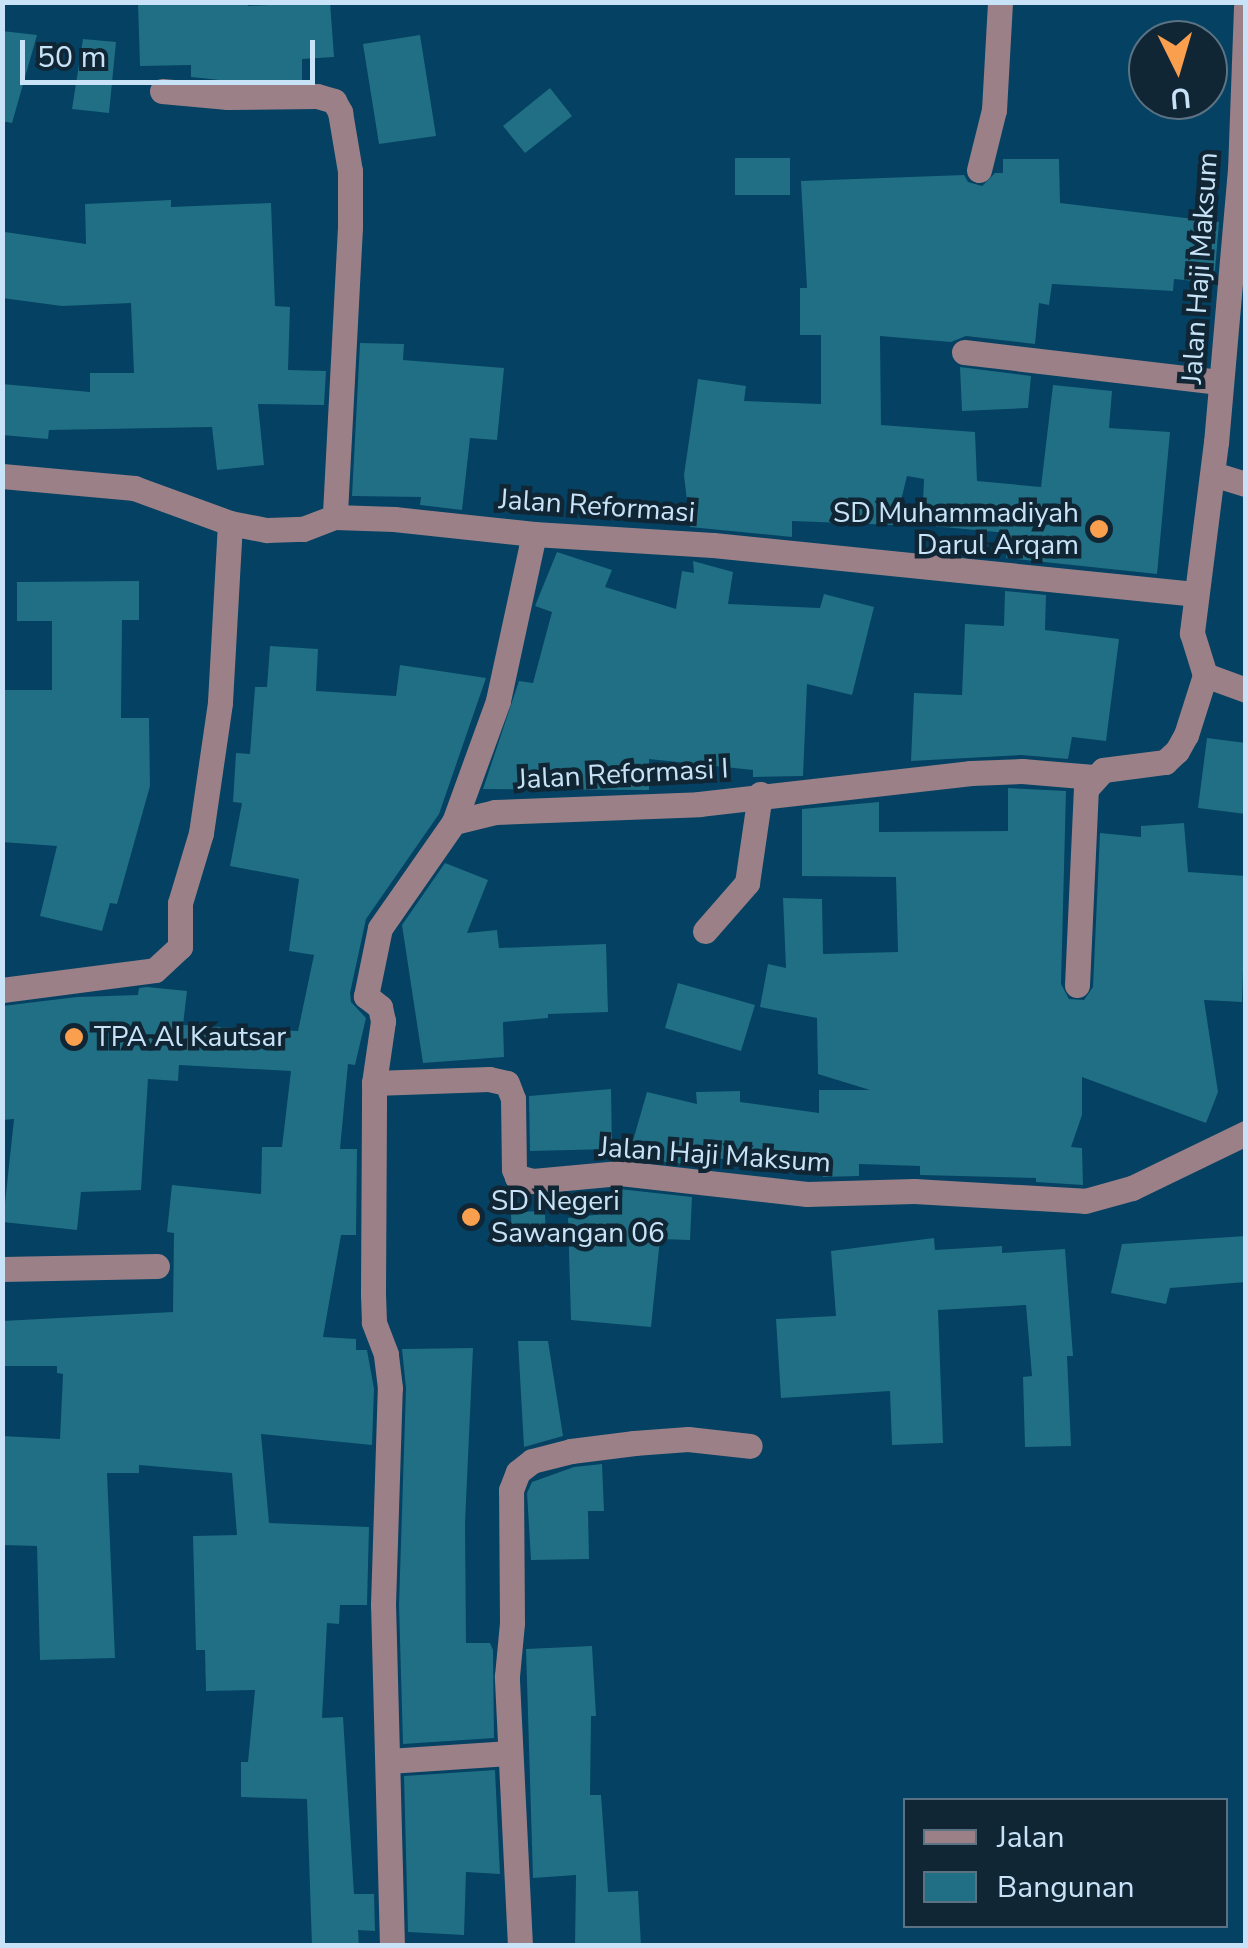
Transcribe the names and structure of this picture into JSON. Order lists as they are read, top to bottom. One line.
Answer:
{"streets":{"street":["Jalan Haji Maksum","Jalan Reformasi","Jalan Reformasi I"]},"crossings":[["Jalan Haji Maksum","Jalan Reformasi"],["Jalan Haji Maksum","Jalan Reformasi I"],["Jalan Reformasi","Jalan Reformasi I"]],"places":["SD Muhammadiyah Darul Arqam","TPA Al Kautsar","SD Negeri Sawangan 06"],"legend":["Jalan","Bangunan"],"scale_bar":"50 m","north":"bottom"}
